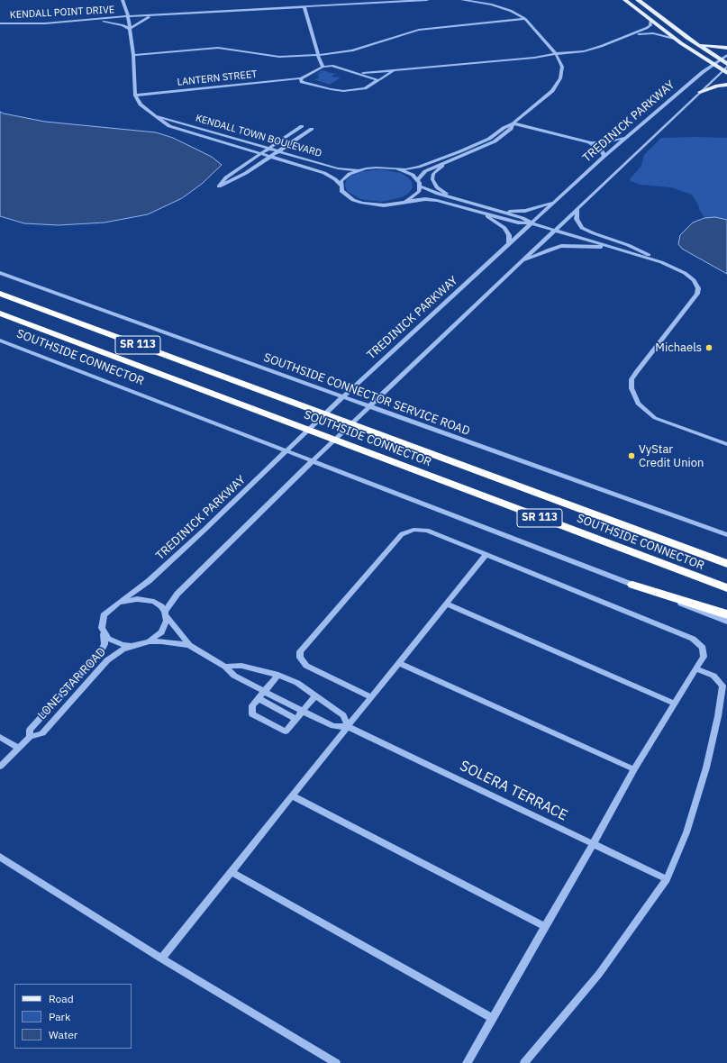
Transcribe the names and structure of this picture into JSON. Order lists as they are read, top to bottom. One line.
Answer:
{"streets":{"highway":["SR 113","SOUTHSIDE CONNECTOR"],"street":["KENDALL POINT DRIVE","LANTERN STREET","TREDINICK PARKWAY","KENDALL TOWN BOULEVARD","SOUTHSIDE CONNECTOR SERVICE ROAD","LONE STAR ROAD","SOLERA TERRACE"]},"crossings":[["LANTERN STREET","KENDALL TOWN BOULEVARD"],["TREDINICK PARKWAY","KENDALL TOWN BOULEVARD"],["TREDINICK PARKWAY","SOUTHSIDE CONNECTOR"],["TREDINICK PARKWAY","SOUTHSIDE CONNECTOR SERVICE ROAD"],["TREDINICK PARKWAY","LONE STAR ROAD"],["TREDINICK PARKWAY","SOLERA TERRACE"],["LONE STAR ROAD","SOLERA TERRACE"]],"places":["Michaels","VyStar Credit Union"],"legend":["Road","Park","Water"]}
